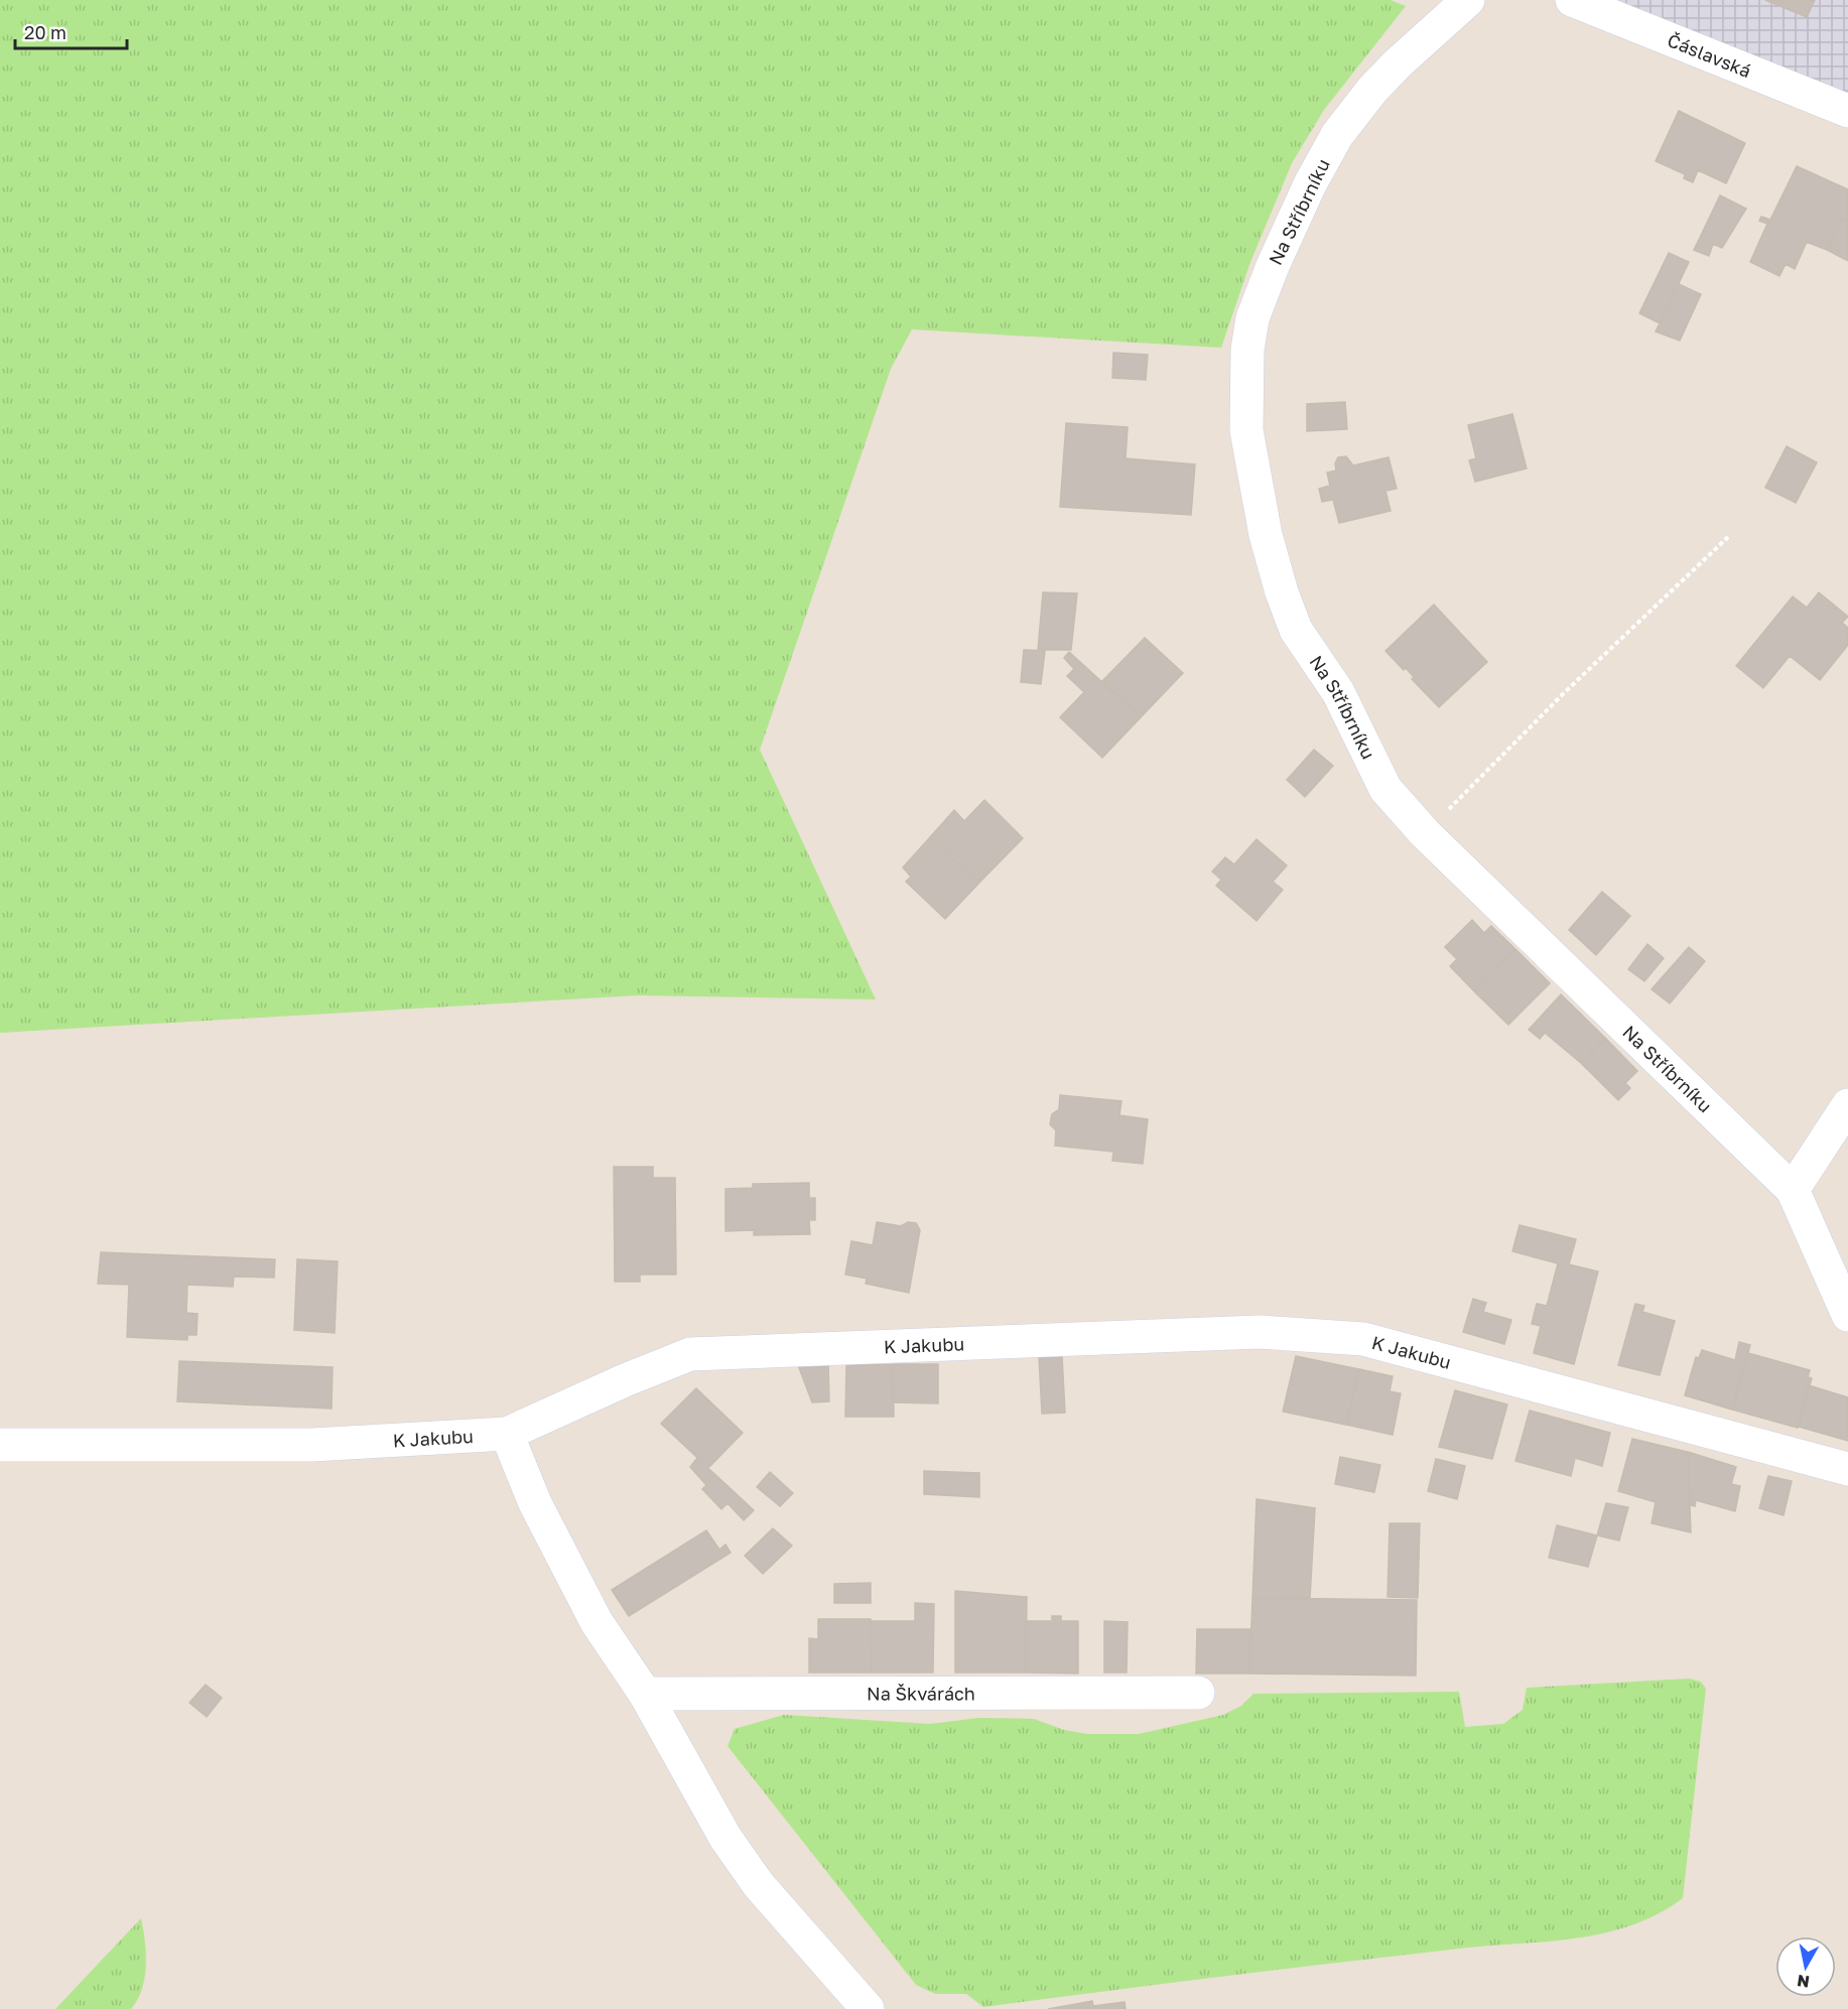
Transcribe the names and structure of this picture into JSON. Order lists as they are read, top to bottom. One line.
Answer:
{"streets":{"street":["Čáslavská","Na Stříbrníku","K Jakubu","Na Škvárách"]},"scale_bar":"20 m","north":"bottom"}
